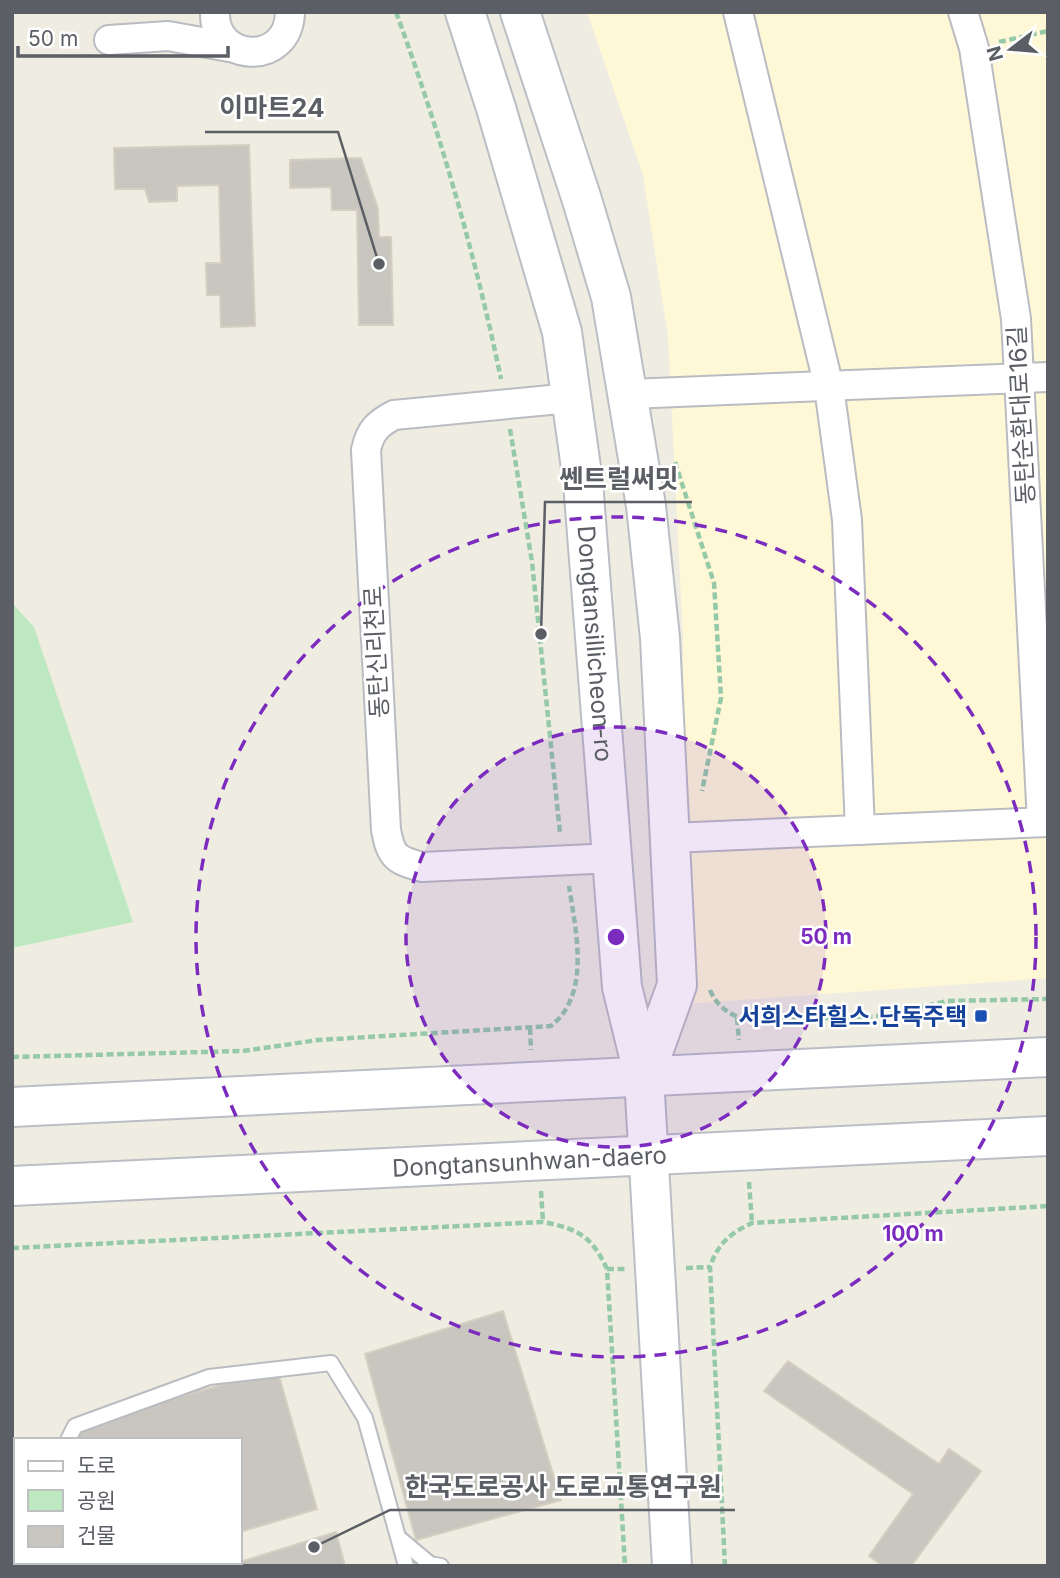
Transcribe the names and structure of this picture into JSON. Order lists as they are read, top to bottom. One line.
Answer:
{"streets":{"main road":["Dongtansillicheon-ro","Dongtansunhwan-daero"],"street":["동탄순환대로16길","동탄신리천로"]},"crossings":[["Dongtansillicheon-ro","동탄신리천로"]],"places":{"other":["이마트24","쎈트럴써밋","한국도로공사 도로교통연구원"],"transit":["서희스타힐스.단독주택"]},"legend":["도로","공원","건물"],"scale_bar":"50 m","north":"left","rings":["50 m","100 m"]}
